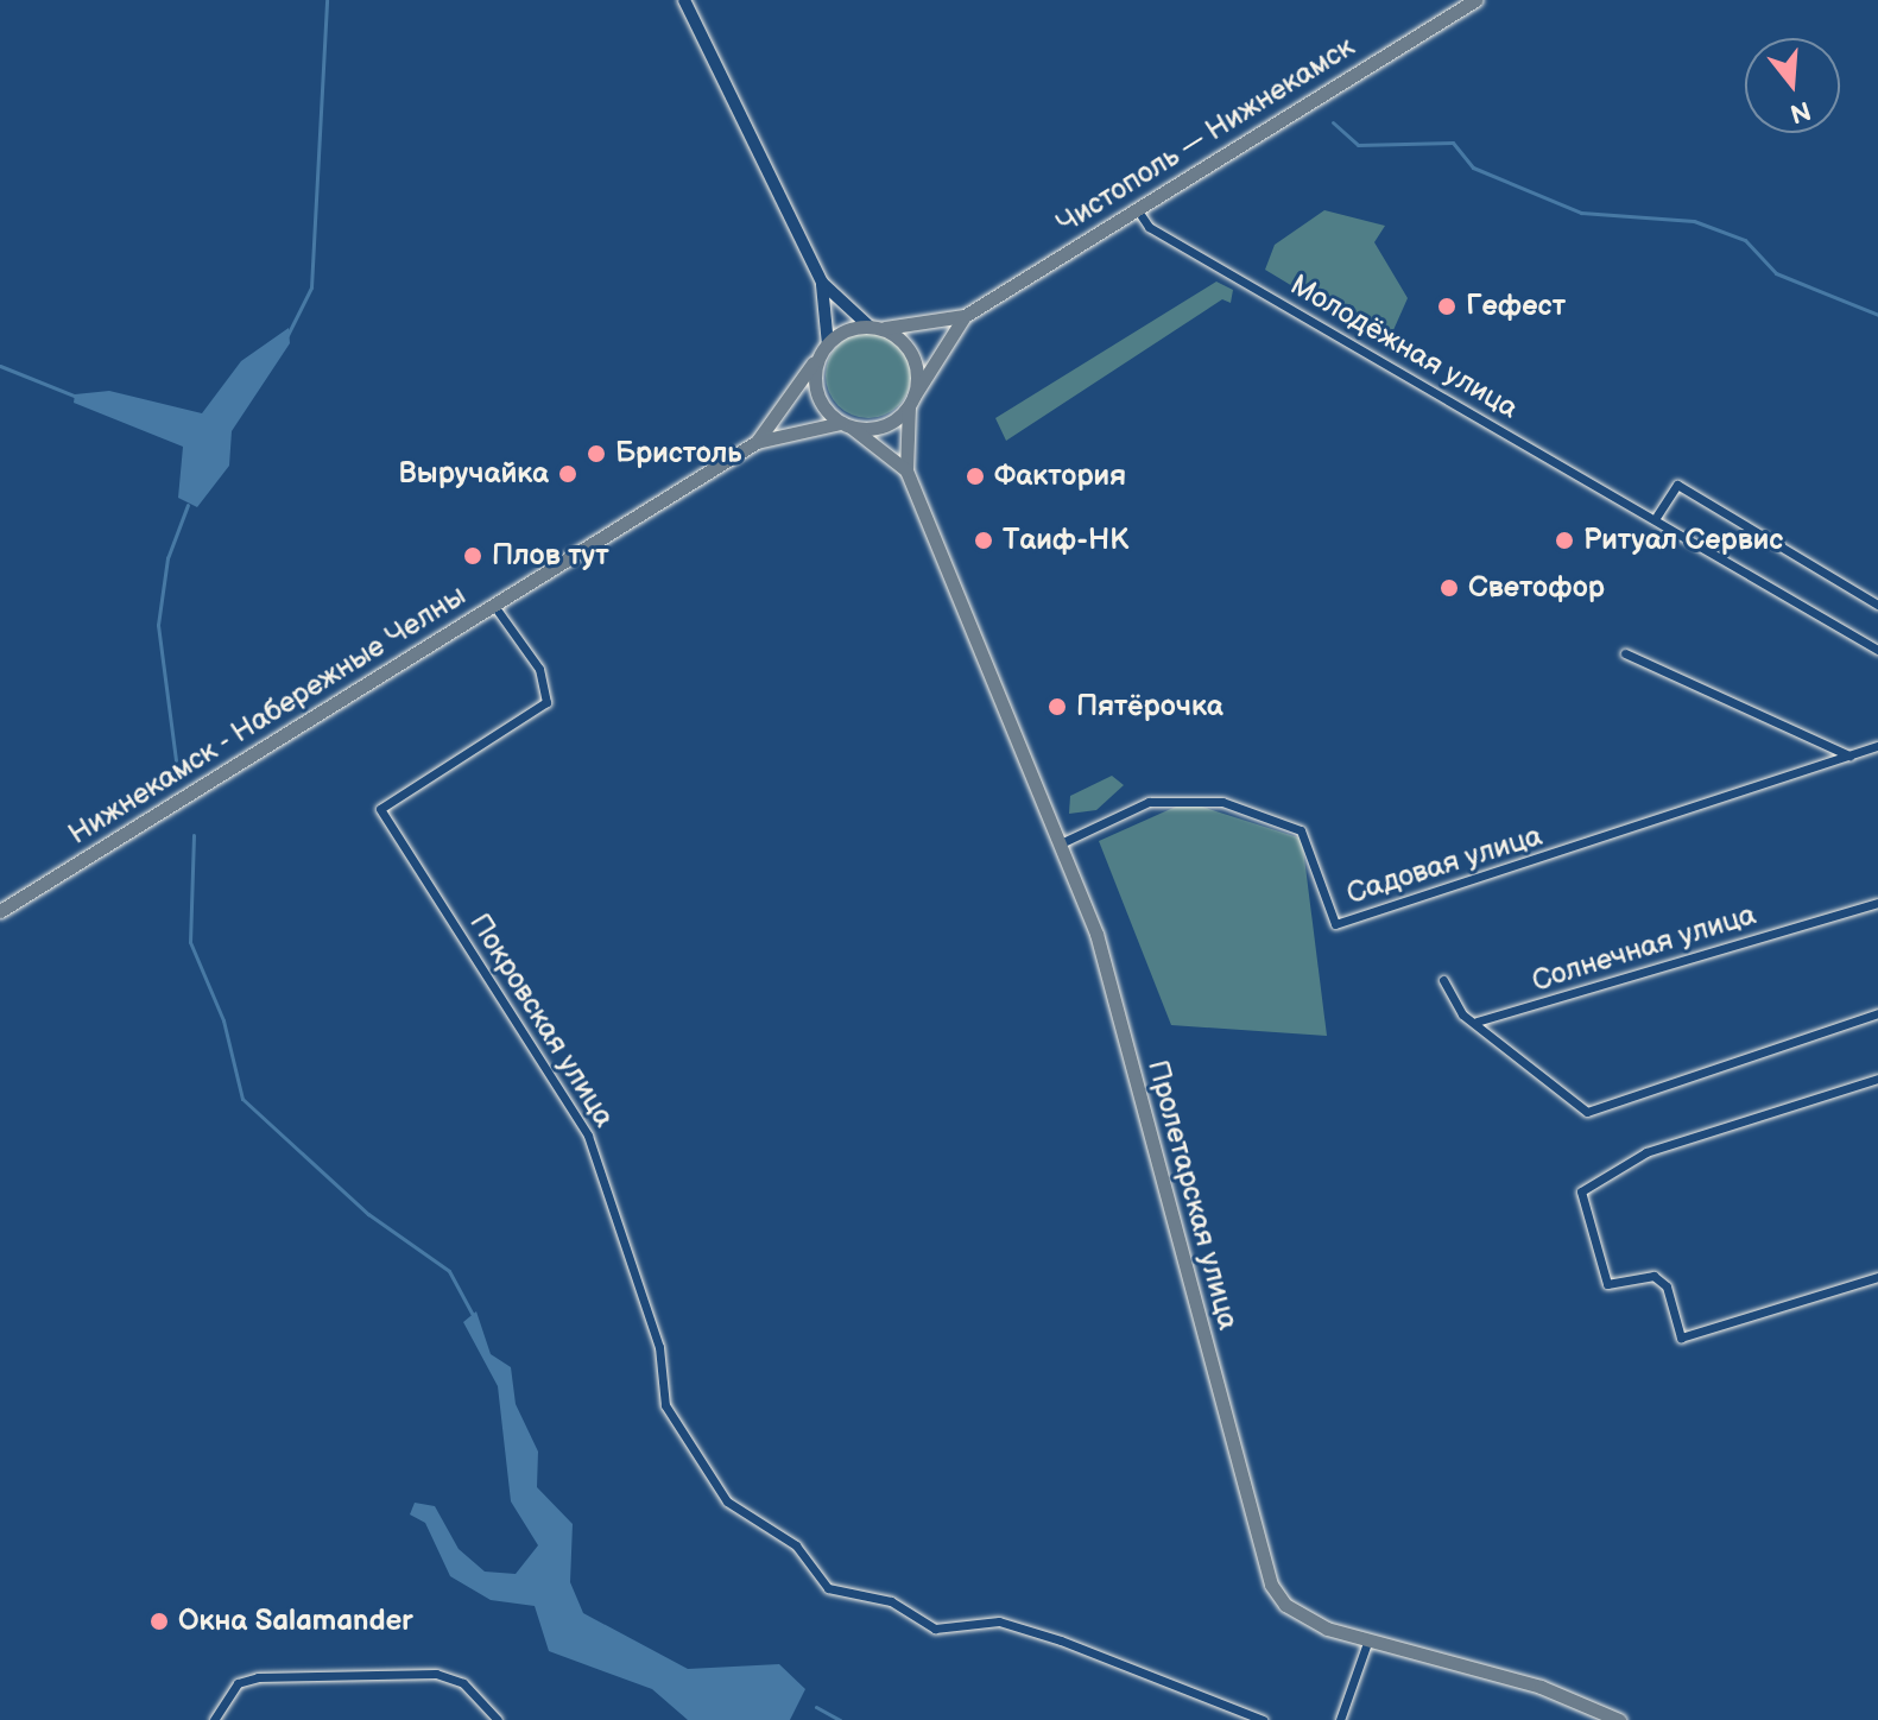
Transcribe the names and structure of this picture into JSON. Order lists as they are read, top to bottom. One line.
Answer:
{"streets":{"main road":["Чистополь — Нижнекамск","Нижнекамск - Набережные Челны","Пролетарская улица"],"street":["Молодёжная улица","Садовая улица","Солнечная улица","Покровская улица"]},"crossings":[["Чистополь — Нижнекамск","Молодёжная улица"],["Нижнекамск - Набережные Челны","Покровская улица"],["Садовая улица","Пролетарская улица"]],"places":["Гефест","Бристоль","Выручайка","Фактория","Таиф-НК","Ритуал Сервис","Плов тут","Светофор","Пятёрочка","Окна Salamander"],"north":"bottom"}
